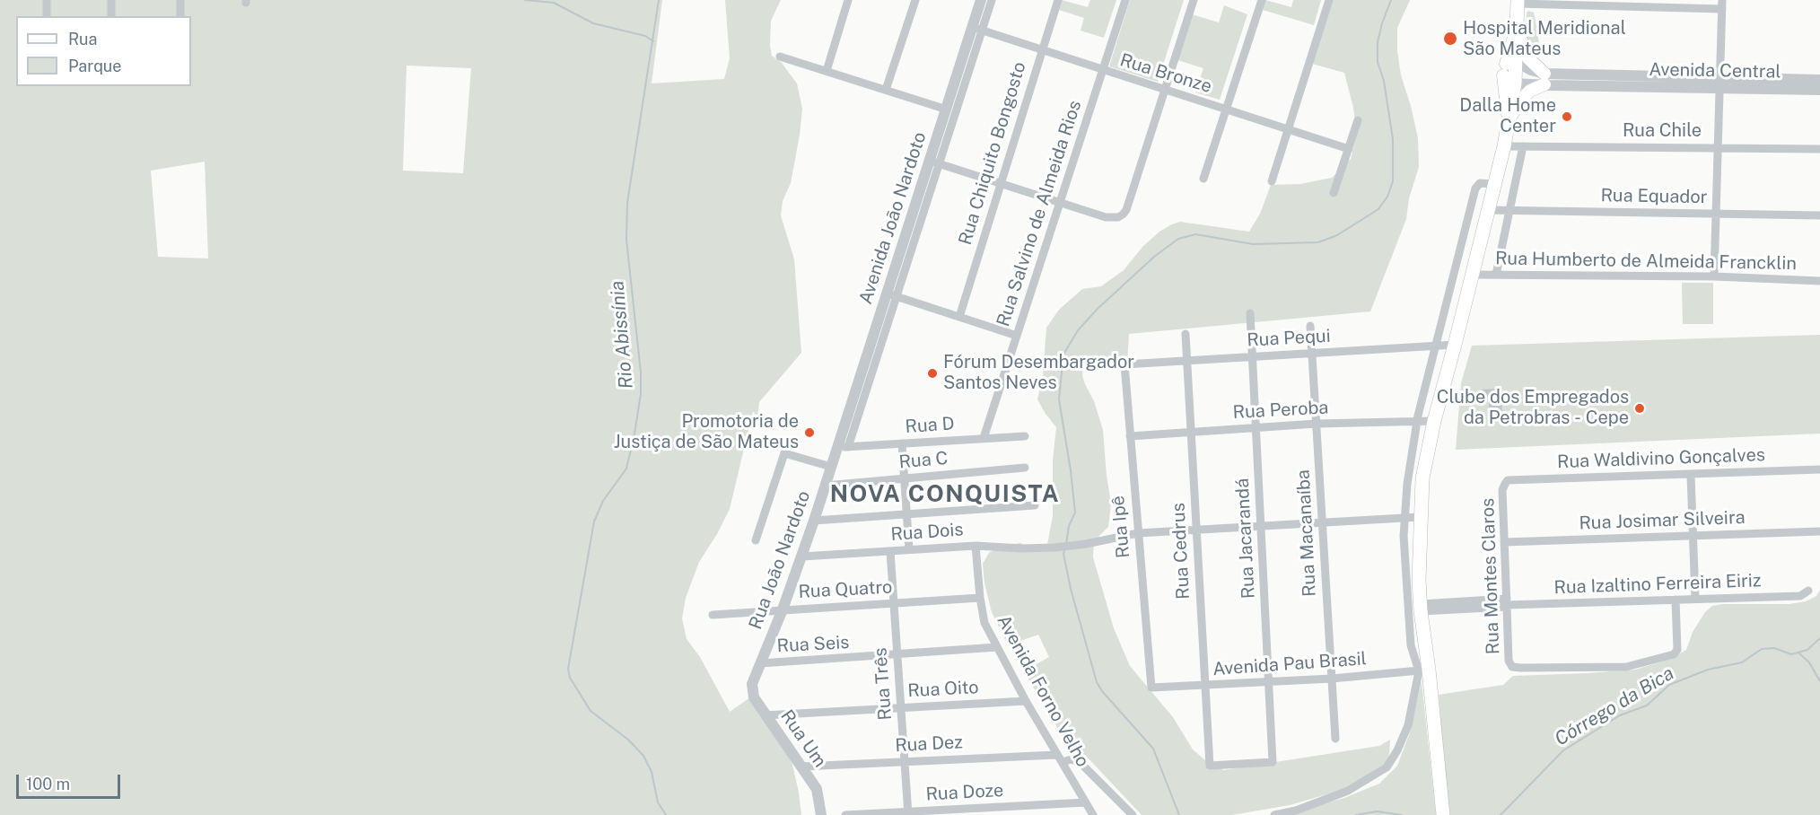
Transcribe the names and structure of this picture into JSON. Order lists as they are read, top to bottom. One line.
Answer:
{"streets":{"street":["Avenida Central","Rua Bronze","Rua Chile","Rua Chiquito Bongosto","Rua Equador","Rua Salvino de Almeida Rios","Avenida João Nardoto","Rua Humberto de Almeida Francklin","Rua Pequi","Rua Peroba","Rua D","Rua Waldivino Gonçalves","Rua C","Rua Josimar Silveira","Rua Ipê","Rua Dois","Rua Macanaíba","Rua Jacarandá","Rua Cedrus","Rua João Nardoto","Rua Montes Claros","Rua Izaltino Ferreira Eiriz","Rua Quatro","Rua Seis","Avenida Pau Brasil","Rua Três","Rua Oito","Avenida Forno Velho","Rua Um","Rua Dez","Rua Doze"]},"crossings":[["Rua Bronze","Rua Chiquito Bongosto"],["Rua Bronze","Rua Salvino de Almeida Rios"],["Rua Bronze","Avenida João Nardoto"],["Rua Salvino de Almeida Rios","Rua D"],["Avenida João Nardoto","Rua D"],["Avenida João Nardoto","Rua João Nardoto"],["Rua Pequi","Rua Ipê"],["Rua Pequi","Rua Macanaíba"],["Rua Pequi","Rua Jacarandá"],["Rua Pequi","Rua Cedrus"],["Rua Peroba","Rua Ipê"],["Rua Peroba","Rua Macanaíba"],["Rua Peroba","Rua Jacarandá"],["Rua Peroba","Rua Cedrus"],["Rua D","Rua João Nardoto"],["Rua Waldivino Gonçalves","Rua Montes Claros"],["Rua C","Rua João Nardoto"],["Rua Josimar Silveira","Rua Montes Claros"],["Rua Ipê","Rua Dois"],["Rua Ipê","Avenida Pau Brasil"],["Rua Dois","Rua João Nardoto"],["Rua Dois","Rua Três"],["Rua Dois","Avenida Forno Velho"],["Rua Macanaíba","Avenida Pau Brasil"],["Rua Jacarandá","Rua Cedrus"],["Rua Jacarandá","Avenida Pau Brasil"],["Rua Cedrus","Avenida Pau Brasil"],["Rua João Nardoto","Rua Quatro"],["Rua João Nardoto","Rua Seis"],["Rua João Nardoto","Rua Um"],["Rua Montes Claros","Rua Izaltino Ferreira Eiriz"],["Rua Quatro","Rua Três"],["Rua Quatro","Avenida Forno Velho"],["Rua Seis","Rua Três"],["Rua Seis","Avenida Forno Velho"],["Rua Três","Rua Oito"],["Rua Três","Rua Dez"],["Rua Três","Rua Doze"],["Rua Oito","Avenida Forno Velho"],["Rua Oito","Rua Um"],["Avenida Forno Velho","Rua Dez"],["Avenida Forno Velho","Rua Doze"],["Rua Um","Rua Dez"]],"districts":["NOVA CONQUISTA"],"water":["Rio Abissínia","Córrego da Bica"],"places":["Hospital Meridional São Mateus","Dalla Home Center","Fórum Desembargador Santos Neves","Clube dos Empregados da Petrobras - Cepe","Promotoria de Justiça de São Mateus"],"legend":["Rua","Parque"],"scale_bar":"100 m"}
